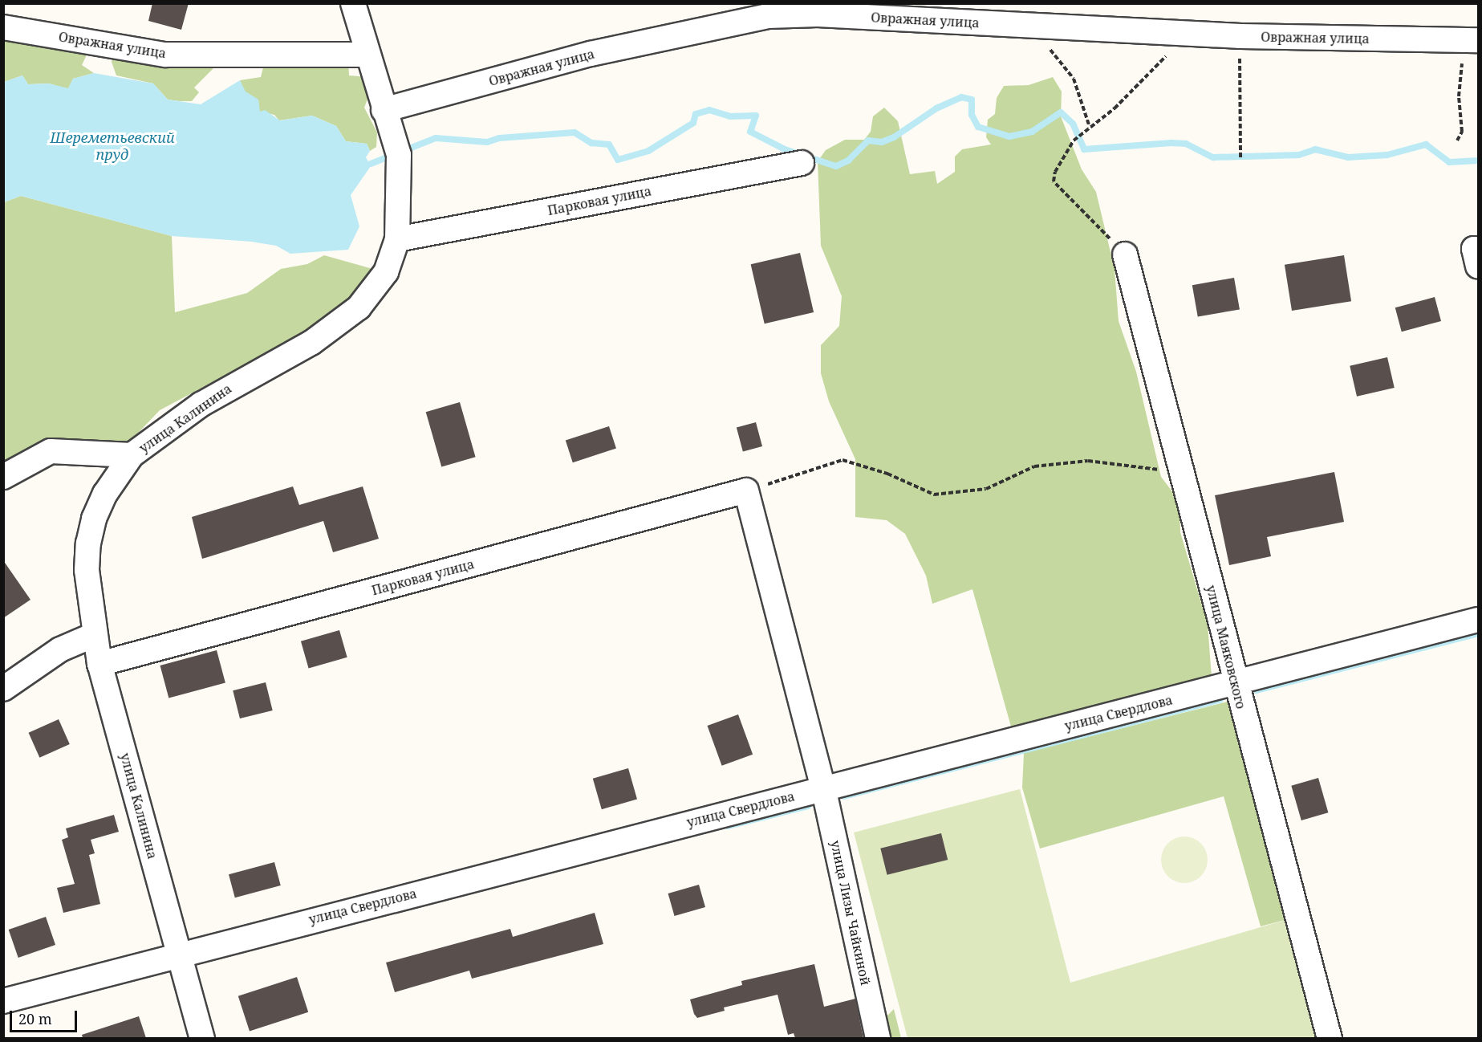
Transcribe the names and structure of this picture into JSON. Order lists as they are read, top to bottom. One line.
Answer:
{"streets":{"street":["Овражная улица","Парковая улица","улица Калинина","улица Маяковского","улица Свердлова","улица Лизы Чайкиной"]},"crossings":[["Овражная улица","улица Калинина"],["Парковая улица","улица Калинина"],["Парковая улица","улица Лизы Чайкиной"],["улица Калинина","улица Свердлова"],["улица Маяковского","улица Свердлова"],["улица Свердлова","улица Лизы Чайкиной"]],"water":["Шереметьевский пруд"],"scale_bar":"20 m"}
